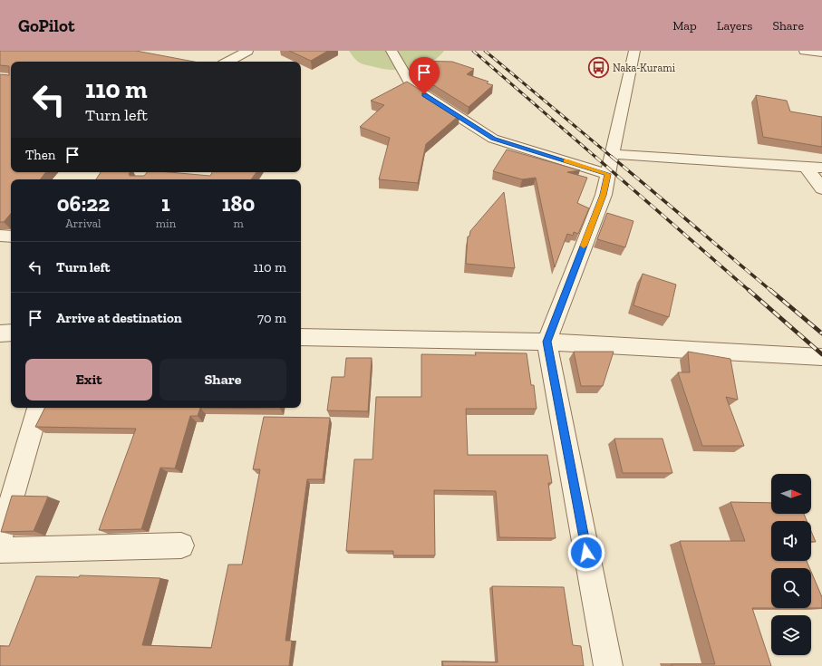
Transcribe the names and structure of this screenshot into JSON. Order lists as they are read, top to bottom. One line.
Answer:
{"places":{"bus stop":["Naka-Kurami"]},"north":"right","page":{"header":"GoPilot","nav":["Map","Layers","Share"],"turn":["110 m","Turn left"],"then":"Then","eta":["06:22","Arrival","1","min","180","m"],"list":[{"name":"Turn left","value":"110 m"},{"name":"Arrive at destination","value":"70 m"}],"buttons":["Exit","Share"]}}
